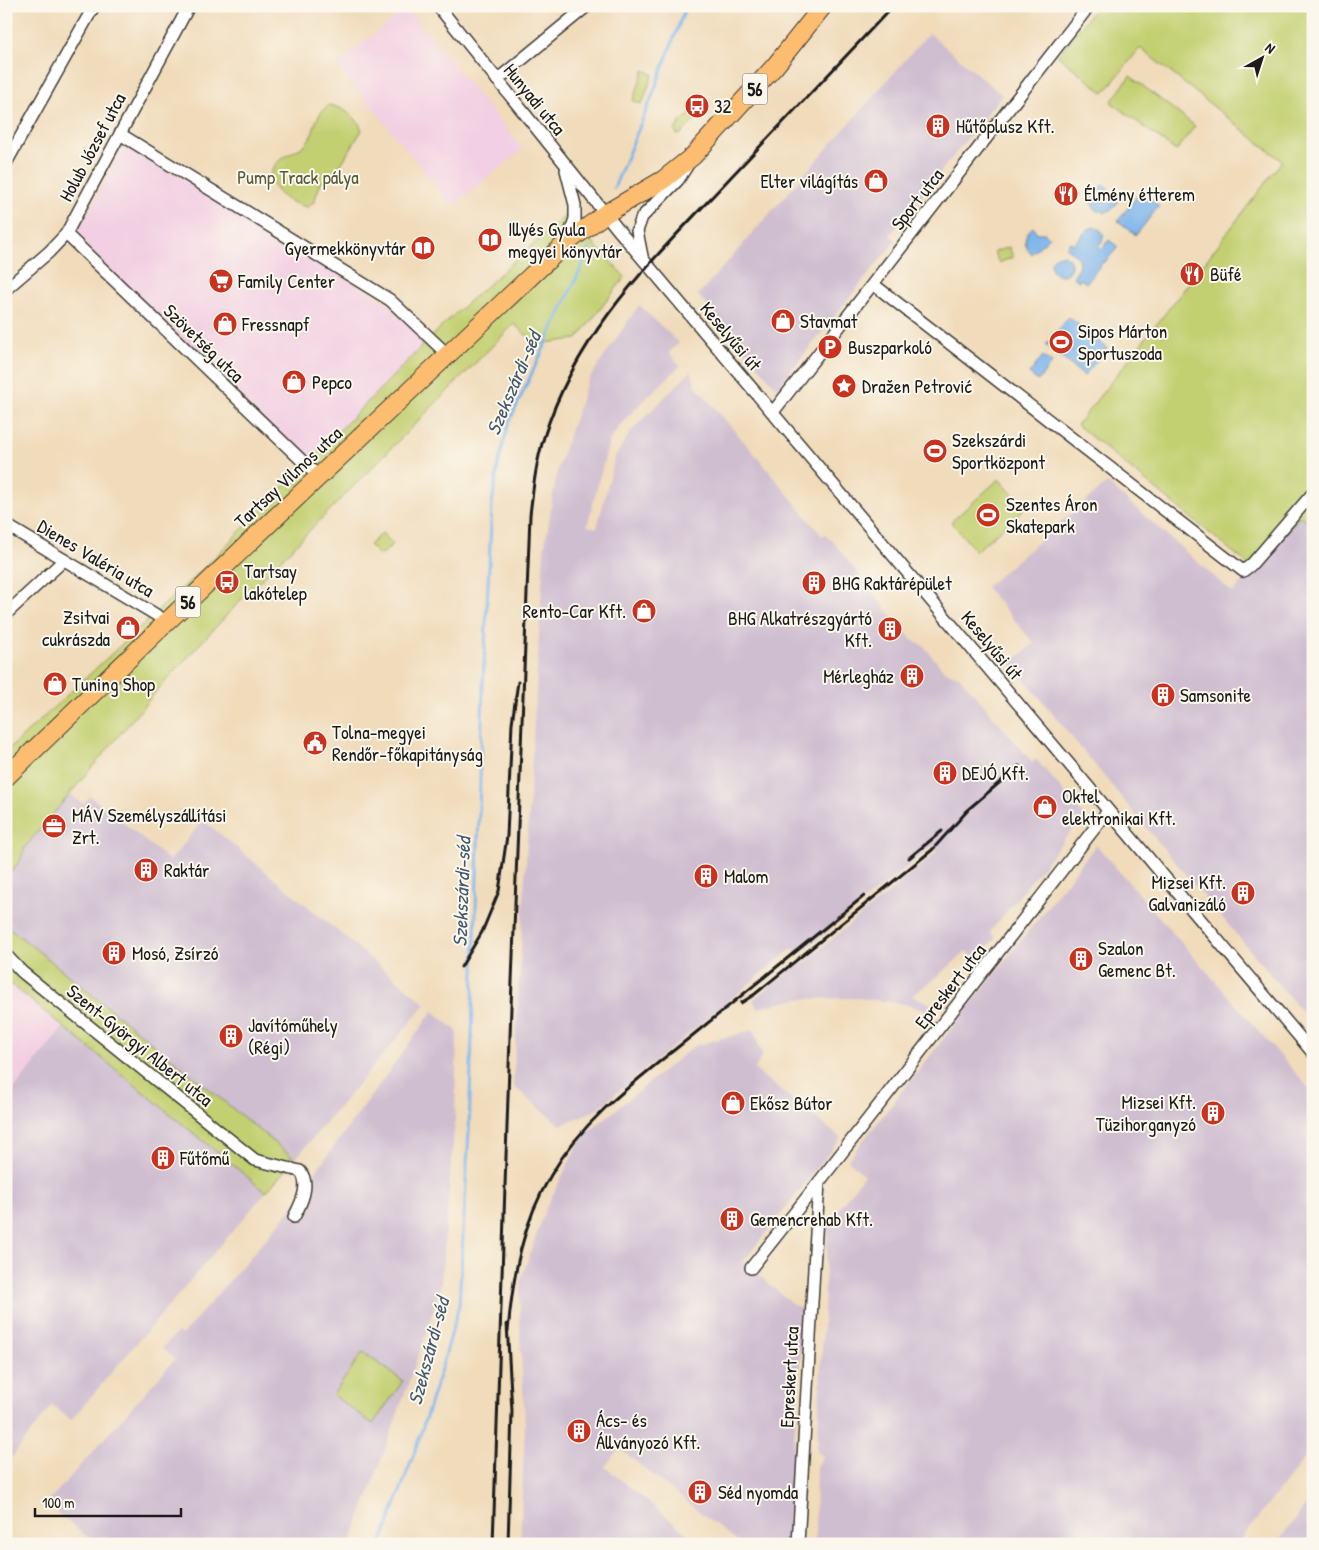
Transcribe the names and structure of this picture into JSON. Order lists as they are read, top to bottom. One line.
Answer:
{"streets":{"main road":["56","Tartsay Vilmos utca"],"street":["Hunyadi utca","Holub József utca","Sport utca","Keselyűsi út","Szövetség utca","Dienes Valéria utca","Epreskert utca","Szent-Györgyi Albert utca"]},"crossings":[["56","Hunyadi utca"],["56","Keselyűsi út"],["56","Tartsay Vilmos utca"],["Hunyadi utca","Keselyűsi út"],["Hunyadi utca","Tartsay Vilmos utca"],["Holub József utca","Szövetség utca"],["Sport utca","Keselyűsi út"],["Keselyűsi út","Tartsay Vilmos utca"],["Keselyűsi út","Epreskert utca"],["Szövetség utca","Tartsay Vilmos utca"],["Tartsay Vilmos utca","Dienes Valéria utca"]],"water":["Szekszárdi-séd"],"parks":["Pump Track pálya"],"places":{"bus stop":["32","Tartsay lakótelep"],"building":["Hűtőplusz Kft.","BHG Raktárépület","BHG Alkatrészgyártó Kft.","Mérlegház","Samsonite","DEJÓ Kft.","Raktár","Malom","Mizsei Kft. Galvanizáló","Mosó, Zsírzó","Szalon Gemenc Bt.","Javítóműhely (Régi)","Mizsei Kft. Tüzihorganyzó","Fűtőmű","Gemencrehab Kft.","Ács- és Állványozó Kft.","Séd nyomda"],"shop":["Elter világítás","Stavmat","Fressnapf","Pepco","Rento-Car Kft.","Zsitvai cukrászda","Tuning Shop","Oktel elektronikai Kft.","Ekősz Bútor"],"restaurant":["Élmény étterem","Büfé"],"library":["Illyés Gyula megyei könyvtár","Gyermekkönyvtár"],"supermarket":["Family Center"],"sports":["Sipos Márton Sportuszoda","Szekszárdi Sportközpont","Szentes Áron Skatepark"],"parking":["Buszparkoló"],"place":["Dražen Petrović"],"public building":["Tolna-megyei Rendőr-főkapitányság"],"office":["MÁV Személyszállítási Zrt."]},"scale_bar":"100 m","north":"top right"}
